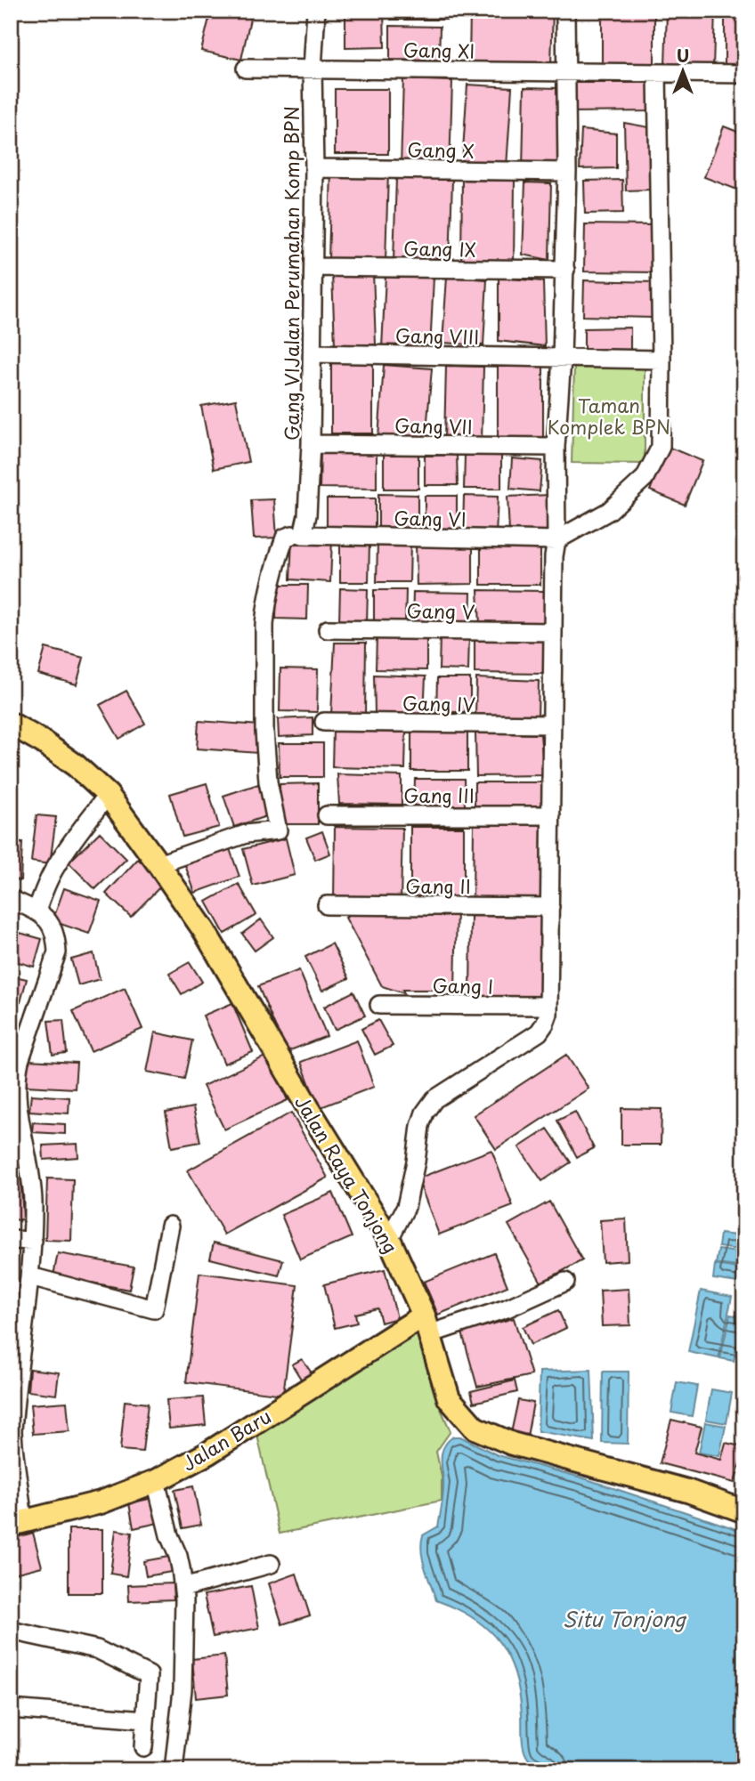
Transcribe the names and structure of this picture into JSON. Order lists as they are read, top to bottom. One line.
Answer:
{"streets":{"main road":["Jalan Raya Tonjong","Jalan Baru"],"street":["Gang XI","Gang X","Gang IX","Gang VIJalan Perumahan Komp BPN","Gang VIII","Gang VII","Gang VI","Gang V","Gang IV","Gang III","Gang II","Gang I"]},"crossings":[["Gang XI","Gang VIJalan Perumahan Komp BPN"],["Gang X","Gang VIJalan Perumahan Komp BPN"],["Gang IX","Gang VIJalan Perumahan Komp BPN"],["Gang VIJalan Perumahan Komp BPN","Gang VIII"],["Gang VIJalan Perumahan Komp BPN","Gang VII"],["Gang VIJalan Perumahan Komp BPN","Gang VI"],["Jalan Raya Tonjong","Jalan Baru"]],"water":["Situ Tonjong"],"parks":["Taman Komplek BPN"],"north":"top"}
